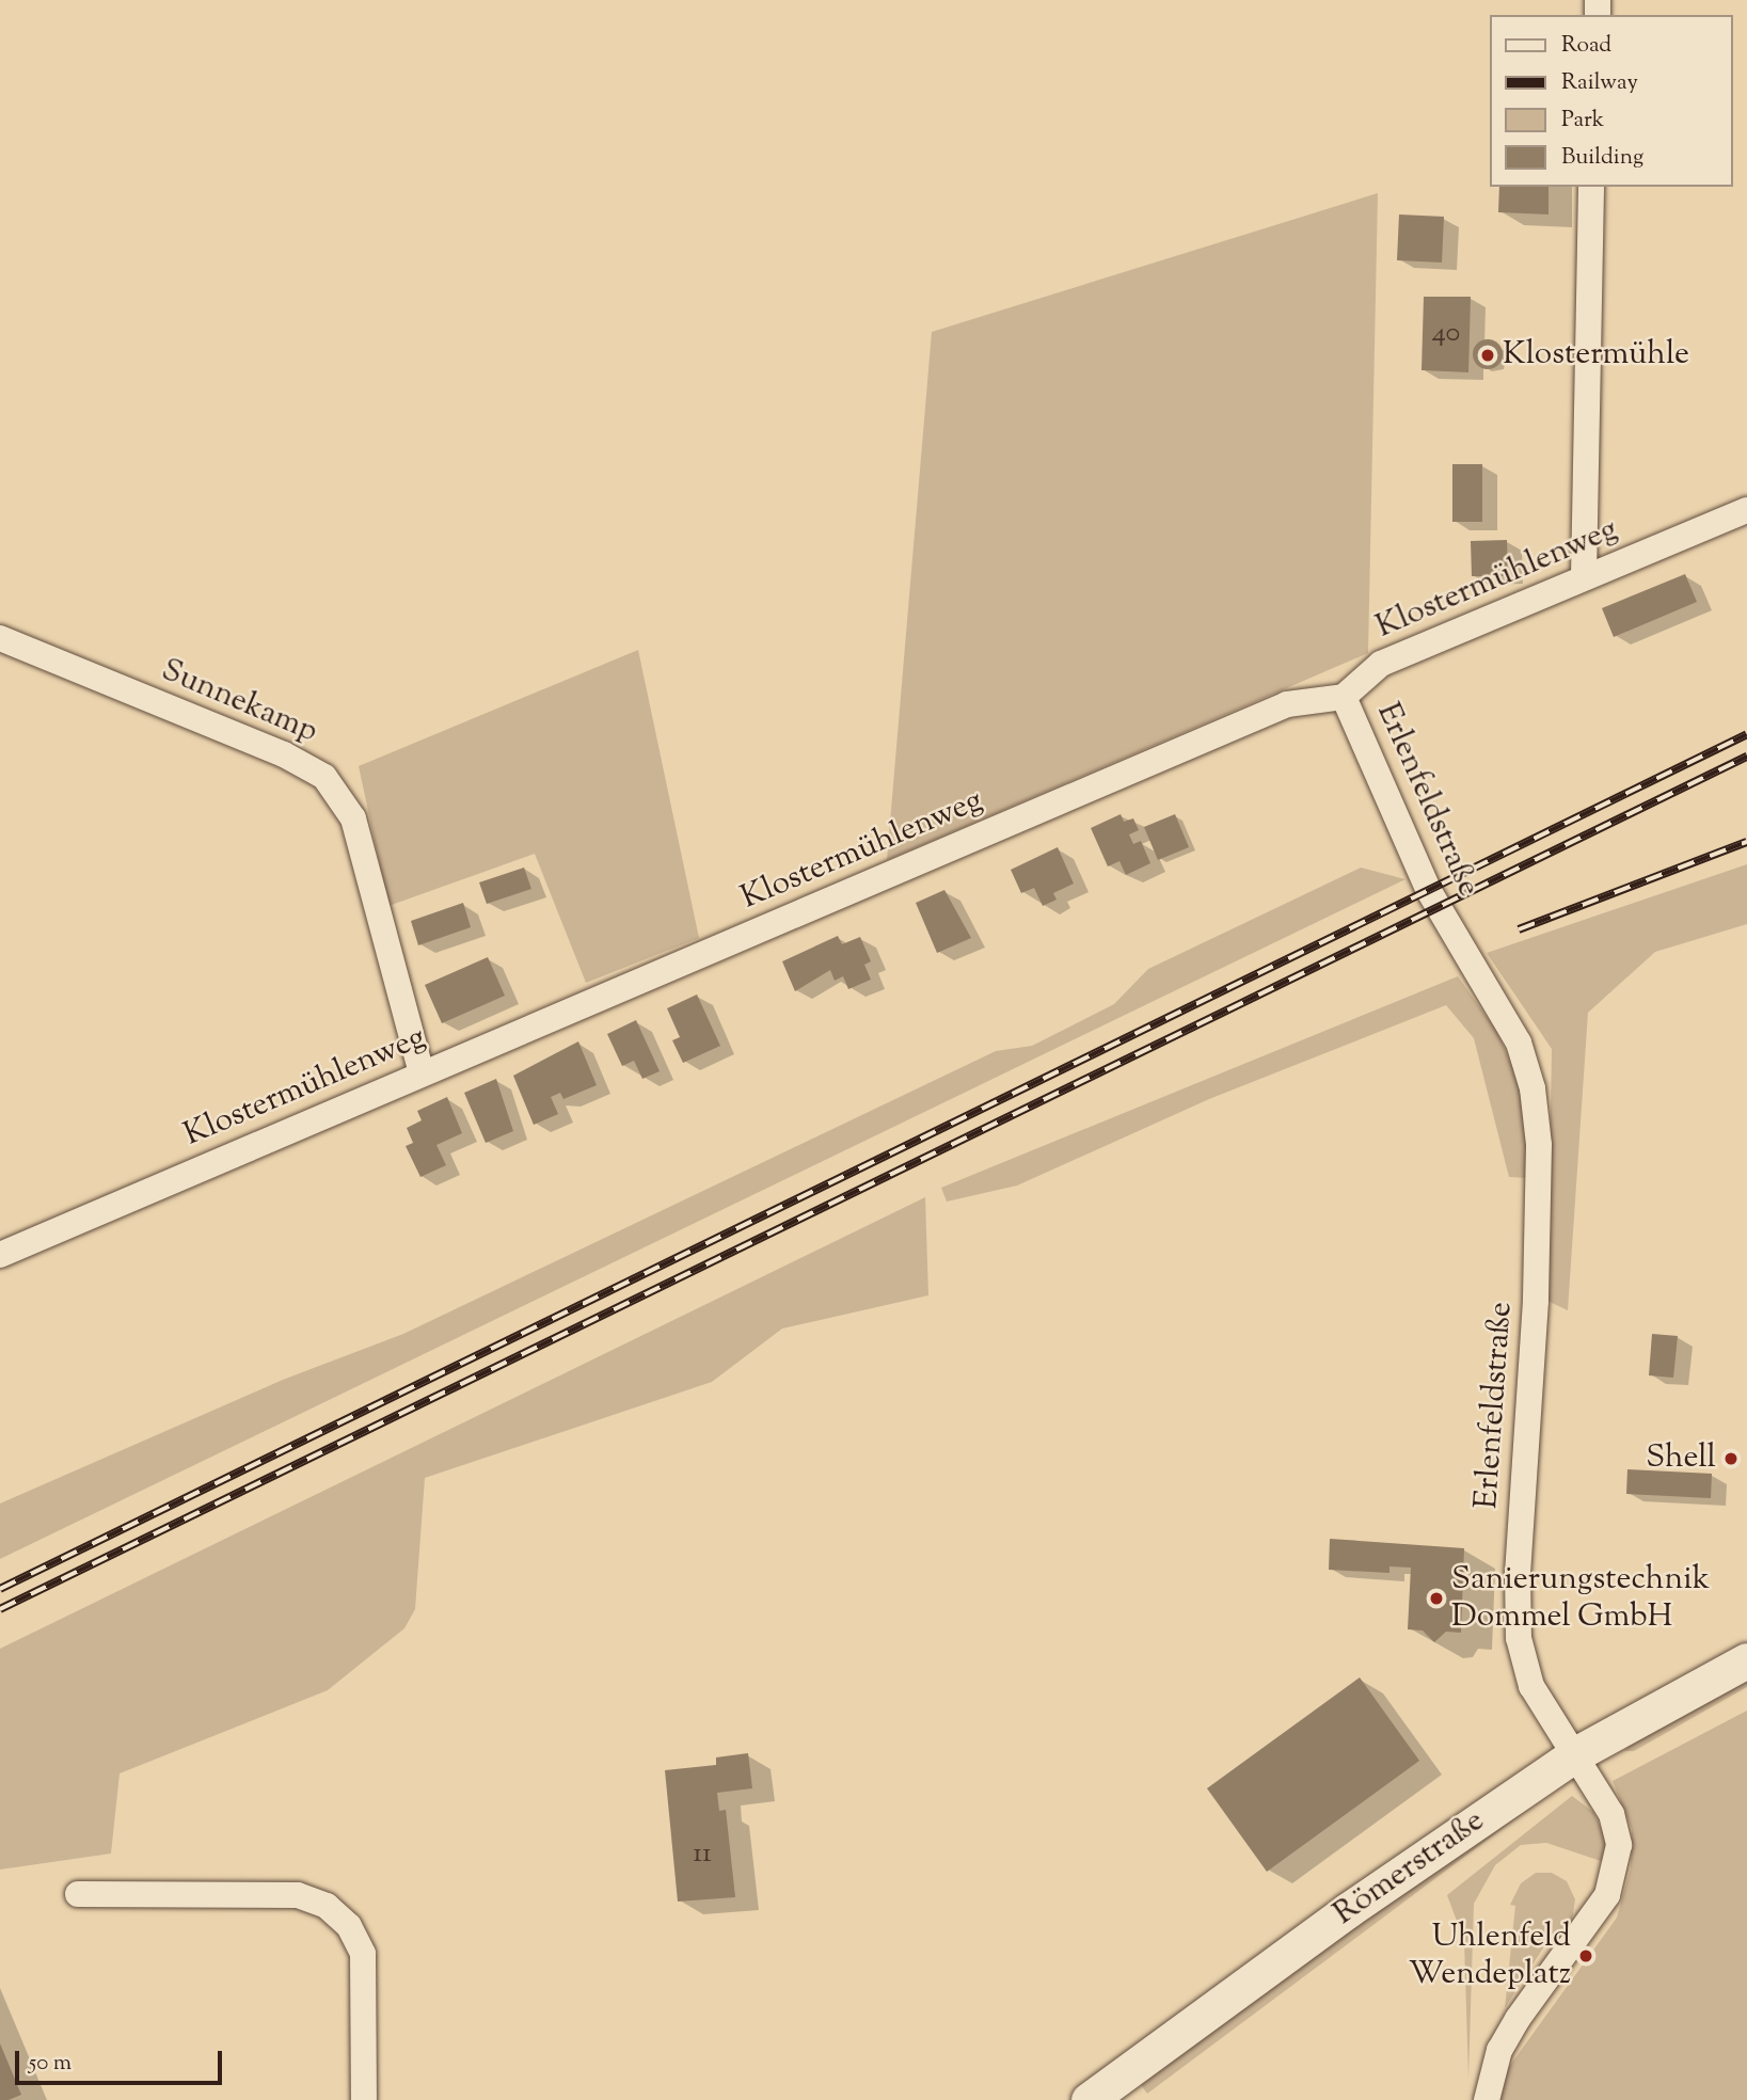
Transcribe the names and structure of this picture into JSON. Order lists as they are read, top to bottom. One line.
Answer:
{"streets":{"main road":["Römerstraße"],"street":["Klostermühlenweg","Sunnekamp","Erlenfeldstraße"]},"crossings":[["Klostermühlenweg","Sunnekamp"],["Klostermühlenweg","Erlenfeldstraße"],["Erlenfeldstraße","Römerstraße"]],"places":["Klostermühle","Shell","Sanierungstechnik Dommel GmbH","Uhlenfeld Wendeplatz"],"house_numbers":["40","11"],"legend":["Road","Railway","Park","Building"],"scale_bar":"50 m"}
